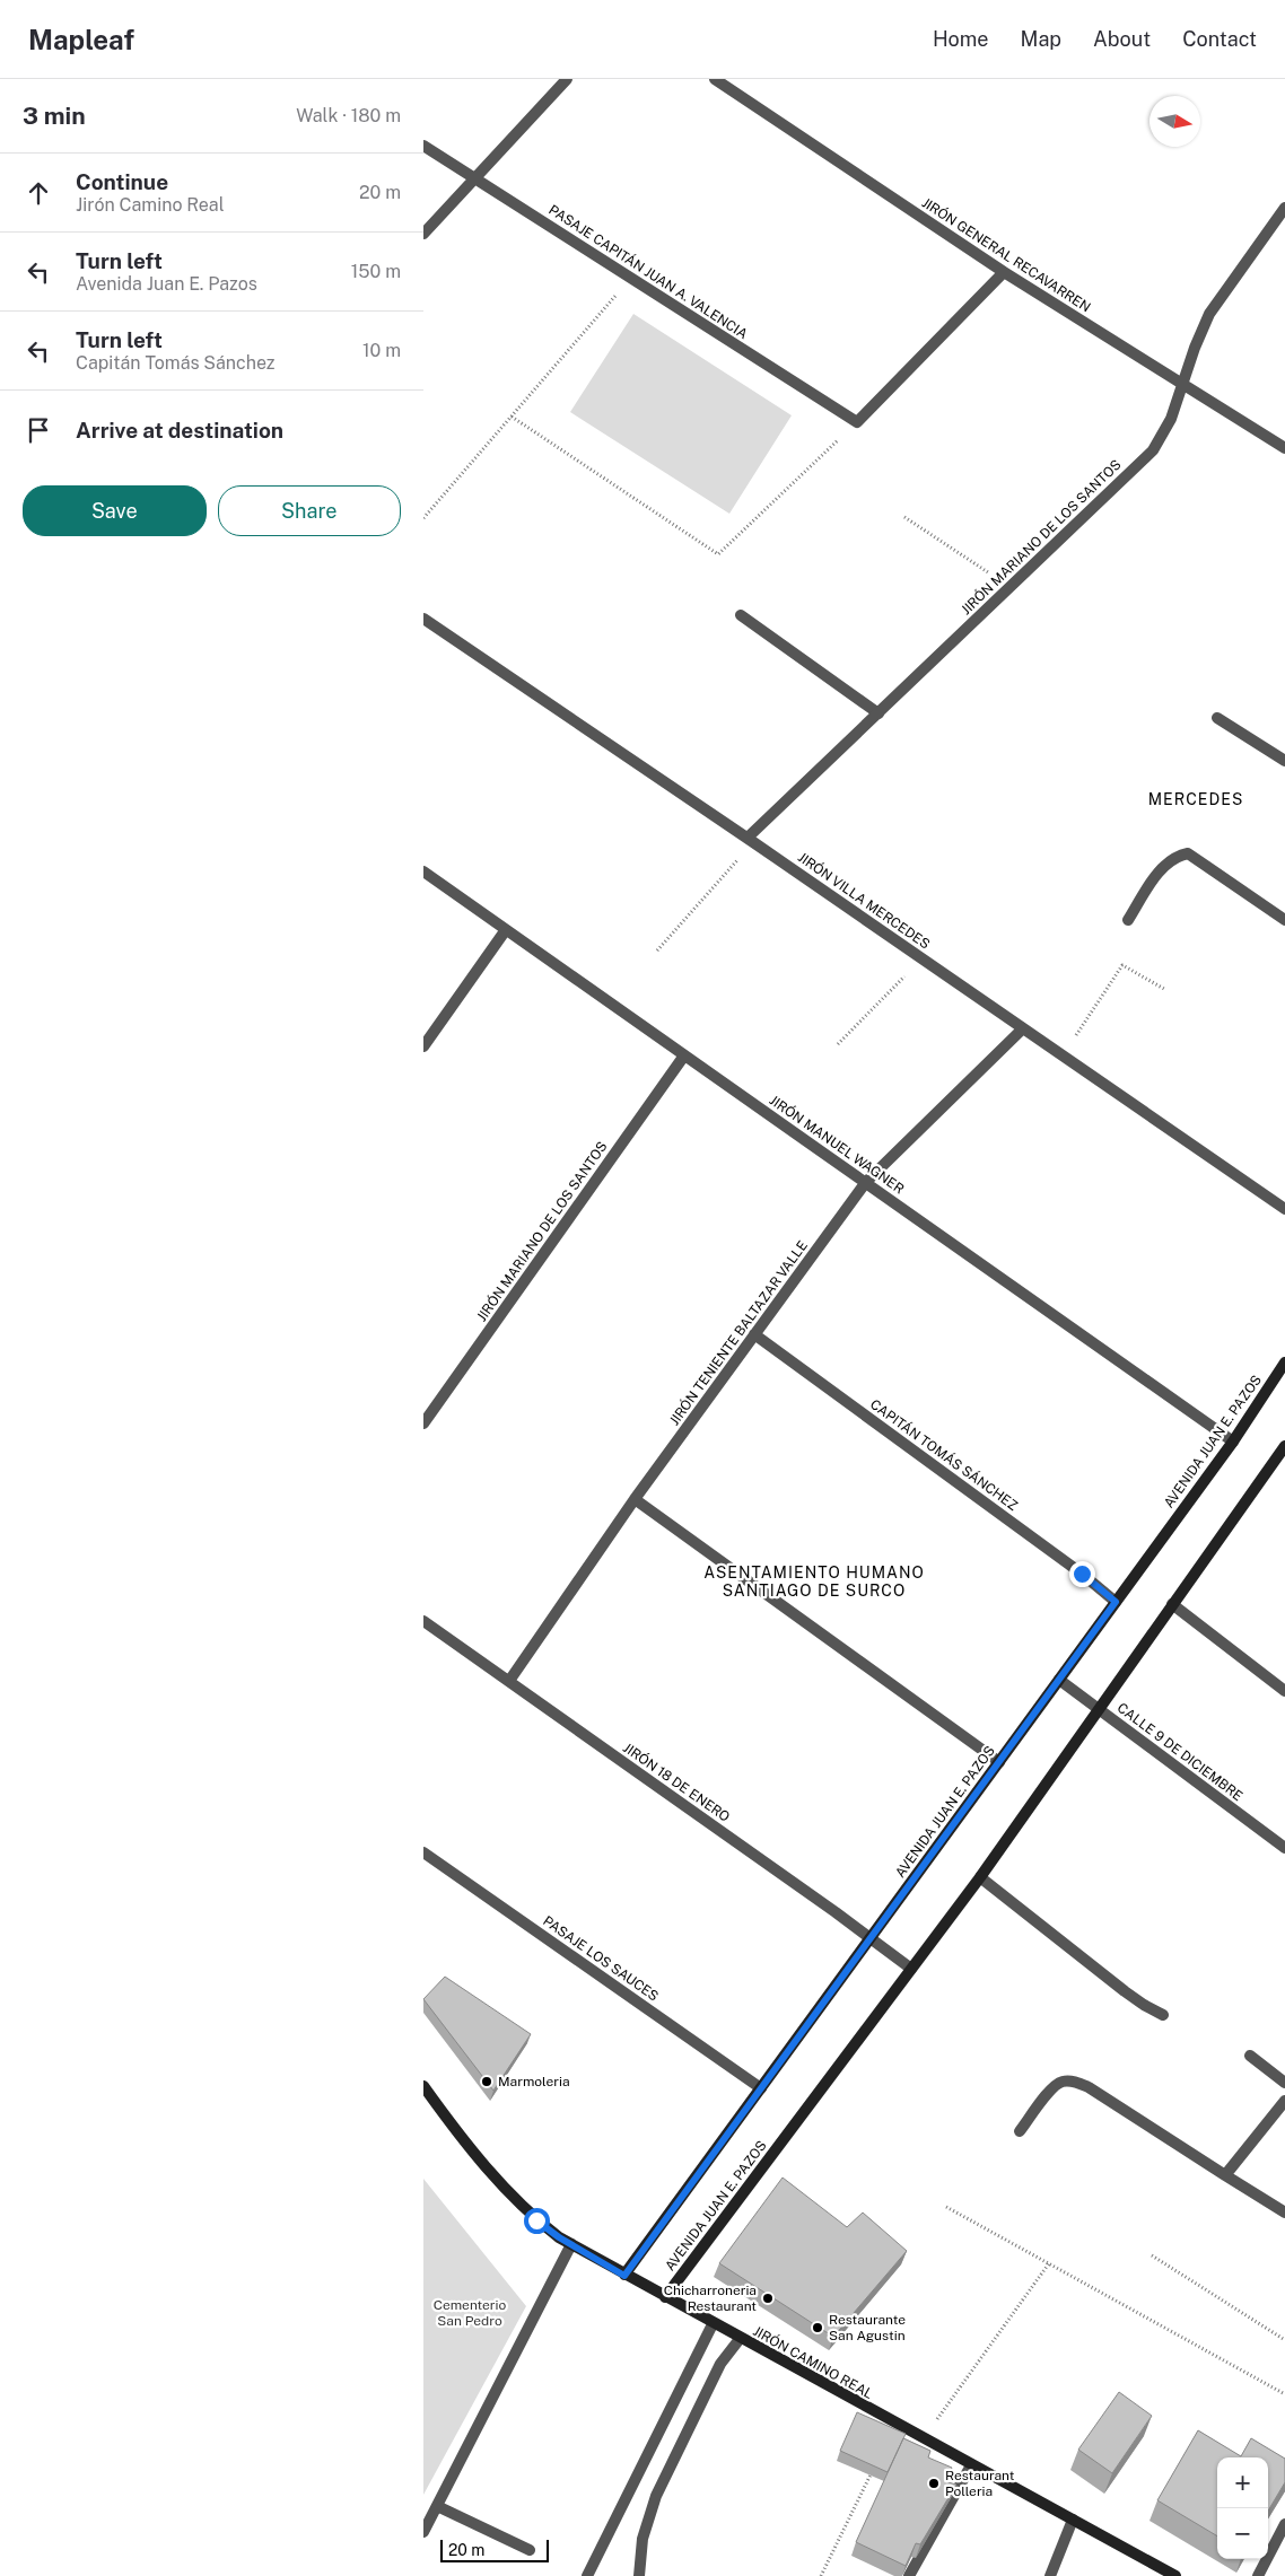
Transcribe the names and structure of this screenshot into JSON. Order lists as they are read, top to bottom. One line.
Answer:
{"streets":{"street":["JIRÓN GENERAL RECAVARREN","PASAJE CAPITÁN JUAN A. VALENCIA","JIRÓN MARIANO DE LOS SANTOS","JIRÓN VILLA MERCEDES","JIRÓN MANUEL WAGNER","JIRÓN TENIENTE BALTAZAR VALLE","AVENIDA JUAN E. PAZOS","CAPITÁN TOMÁS SÁNCHEZ","CALLE 9 DE DICIEMBRE","JIRÓN 18 DE ENERO","PASAJE LOS SAUCES","JIRÓN CAMINO REAL"]},"crossings":[["JIRÓN GENERAL RECAVARREN","JIRÓN MARIANO DE LOS SANTOS"],["JIRÓN MARIANO DE LOS SANTOS","JIRÓN VILLA MERCEDES"],["JIRÓN MARIANO DE LOS SANTOS","JIRÓN MANUEL WAGNER"],["JIRÓN VILLA MERCEDES","JIRÓN TENIENTE BALTAZAR VALLE"],["JIRÓN MANUEL WAGNER","JIRÓN TENIENTE BALTAZAR VALLE"],["JIRÓN MANUEL WAGNER","AVENIDA JUAN E. PAZOS"],["JIRÓN TENIENTE BALTAZAR VALLE","CAPITÁN TOMÁS SÁNCHEZ"],["JIRÓN TENIENTE BALTAZAR VALLE","JIRÓN 18 DE ENERO"],["AVENIDA JUAN E. PAZOS","CAPITÁN TOMÁS SÁNCHEZ"],["AVENIDA JUAN E. PAZOS","CALLE 9 DE DICIEMBRE"],["AVENIDA JUAN E. PAZOS","JIRÓN 18 DE ENERO"],["AVENIDA JUAN E. PAZOS","PASAJE LOS SAUCES"],["AVENIDA JUAN E. PAZOS","JIRÓN CAMINO REAL"]],"districts":["MERCEDES","ASENTAMIENTO HUMANO SANTIAGO DE SURCO"],"parks":["Cementerio San Pedro"],"places":["Marmoleria","Chicharroneria Restaurant","Restaurante San Agustin","Restaurant Polleria"],"scale_bar":"20 m","north":"right","page":{"header":"Mapleaf","nav":["Home","Map","About","Contact"],"heading":["3 min","Walk · 180 m"],"list":[["Continue","Jirón Camino Real","20 m"],["Turn left","Avenida Juan E. Pazos","150 m"],["Turn left","Capitán Tomás Sánchez","10 m"],"Arrive at destination"],"buttons":["Save","Share"],"map_buttons":["+","−"],"scale":"20 m"}}
